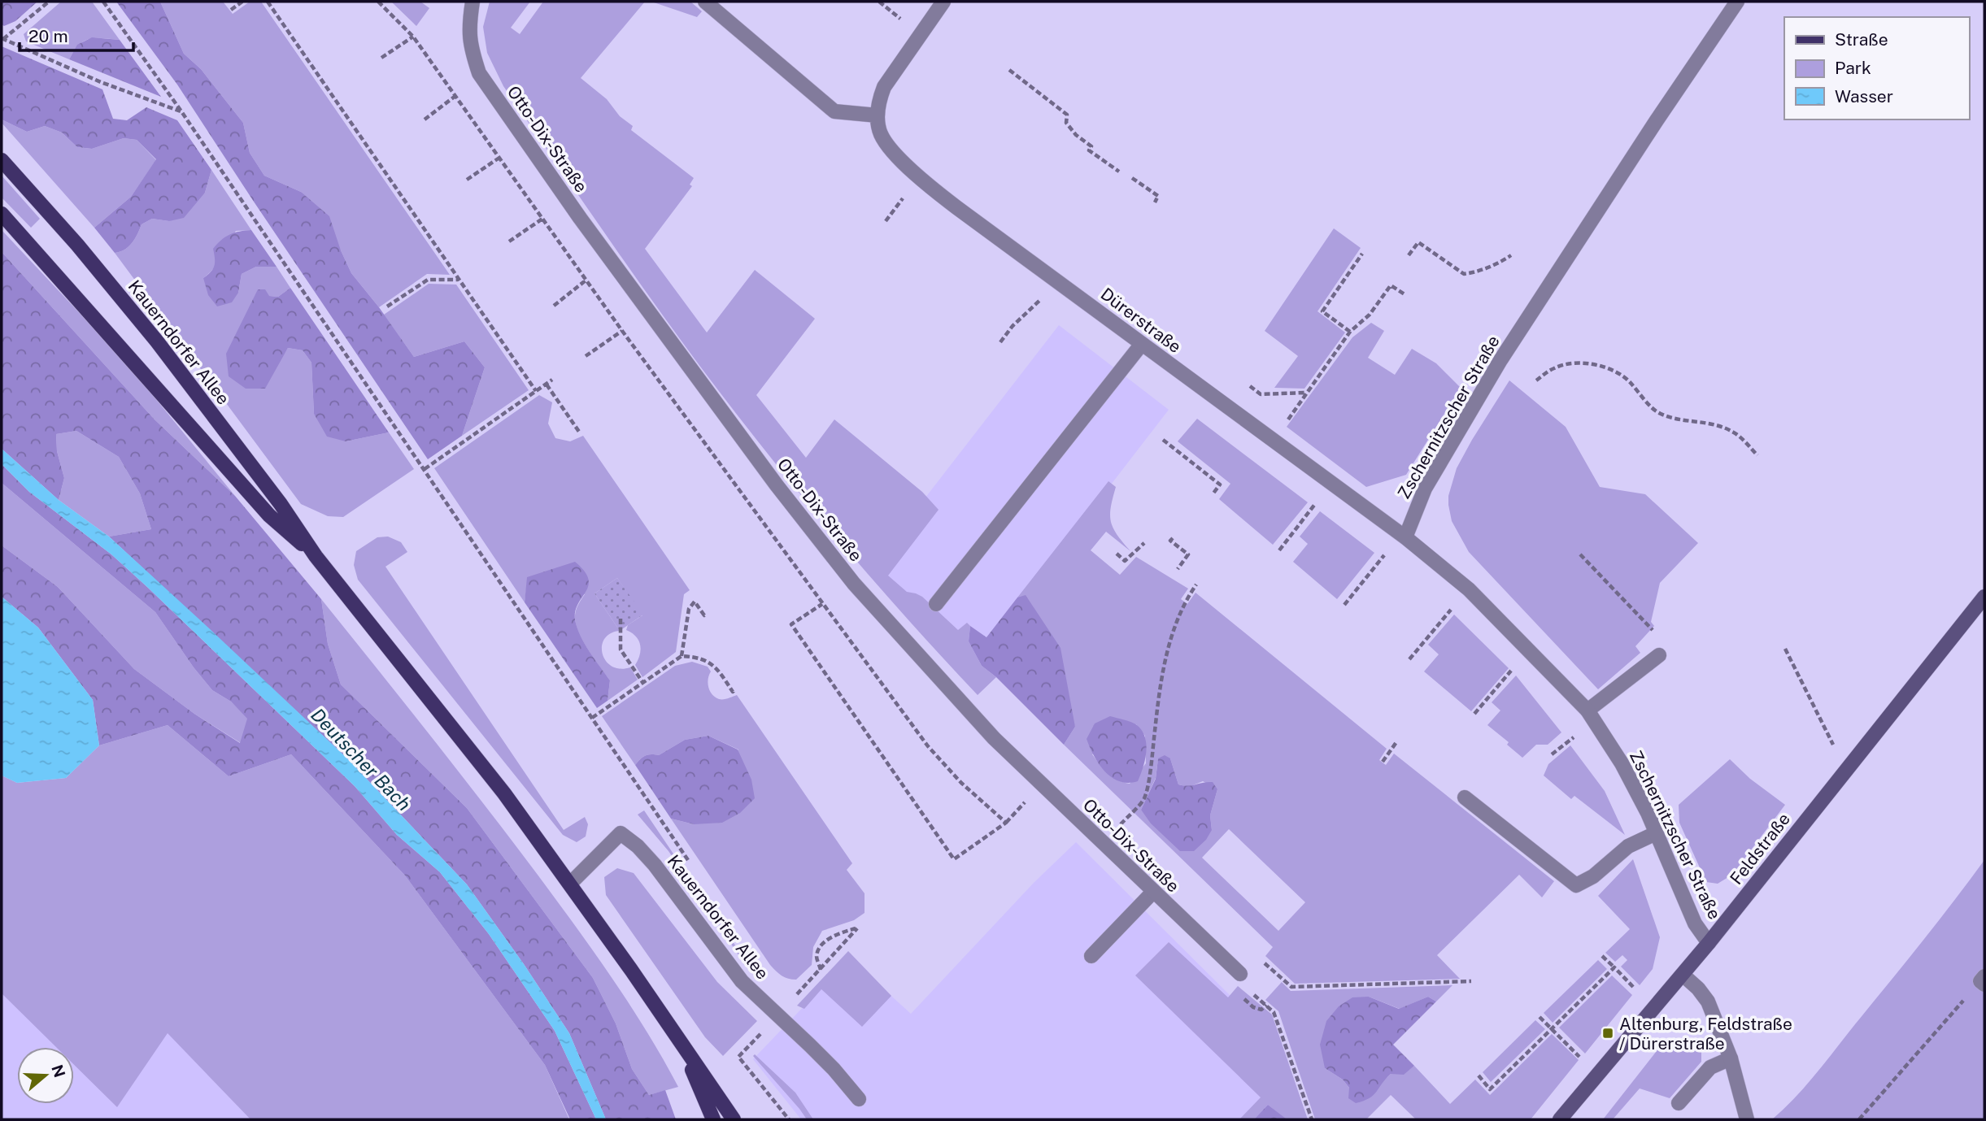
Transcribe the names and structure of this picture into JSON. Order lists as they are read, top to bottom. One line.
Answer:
{"streets":{"main road":["Kauerndorfer Allee"],"street":["Otto-Dix-Straße","Dürerstraße","Zschernitzscher Straße","Feldstraße"]},"crossings":[["Dürerstraße","Zschernitzscher Straße"],["Zschernitzscher Straße","Feldstraße"]],"water":["Deutscher Bach"],"places":{"transit":["Altenburg, Feldstraße / Dürerstraße"]},"legend":["Straße","Park","Wasser"],"scale_bar":"20 m","north":"right"}
